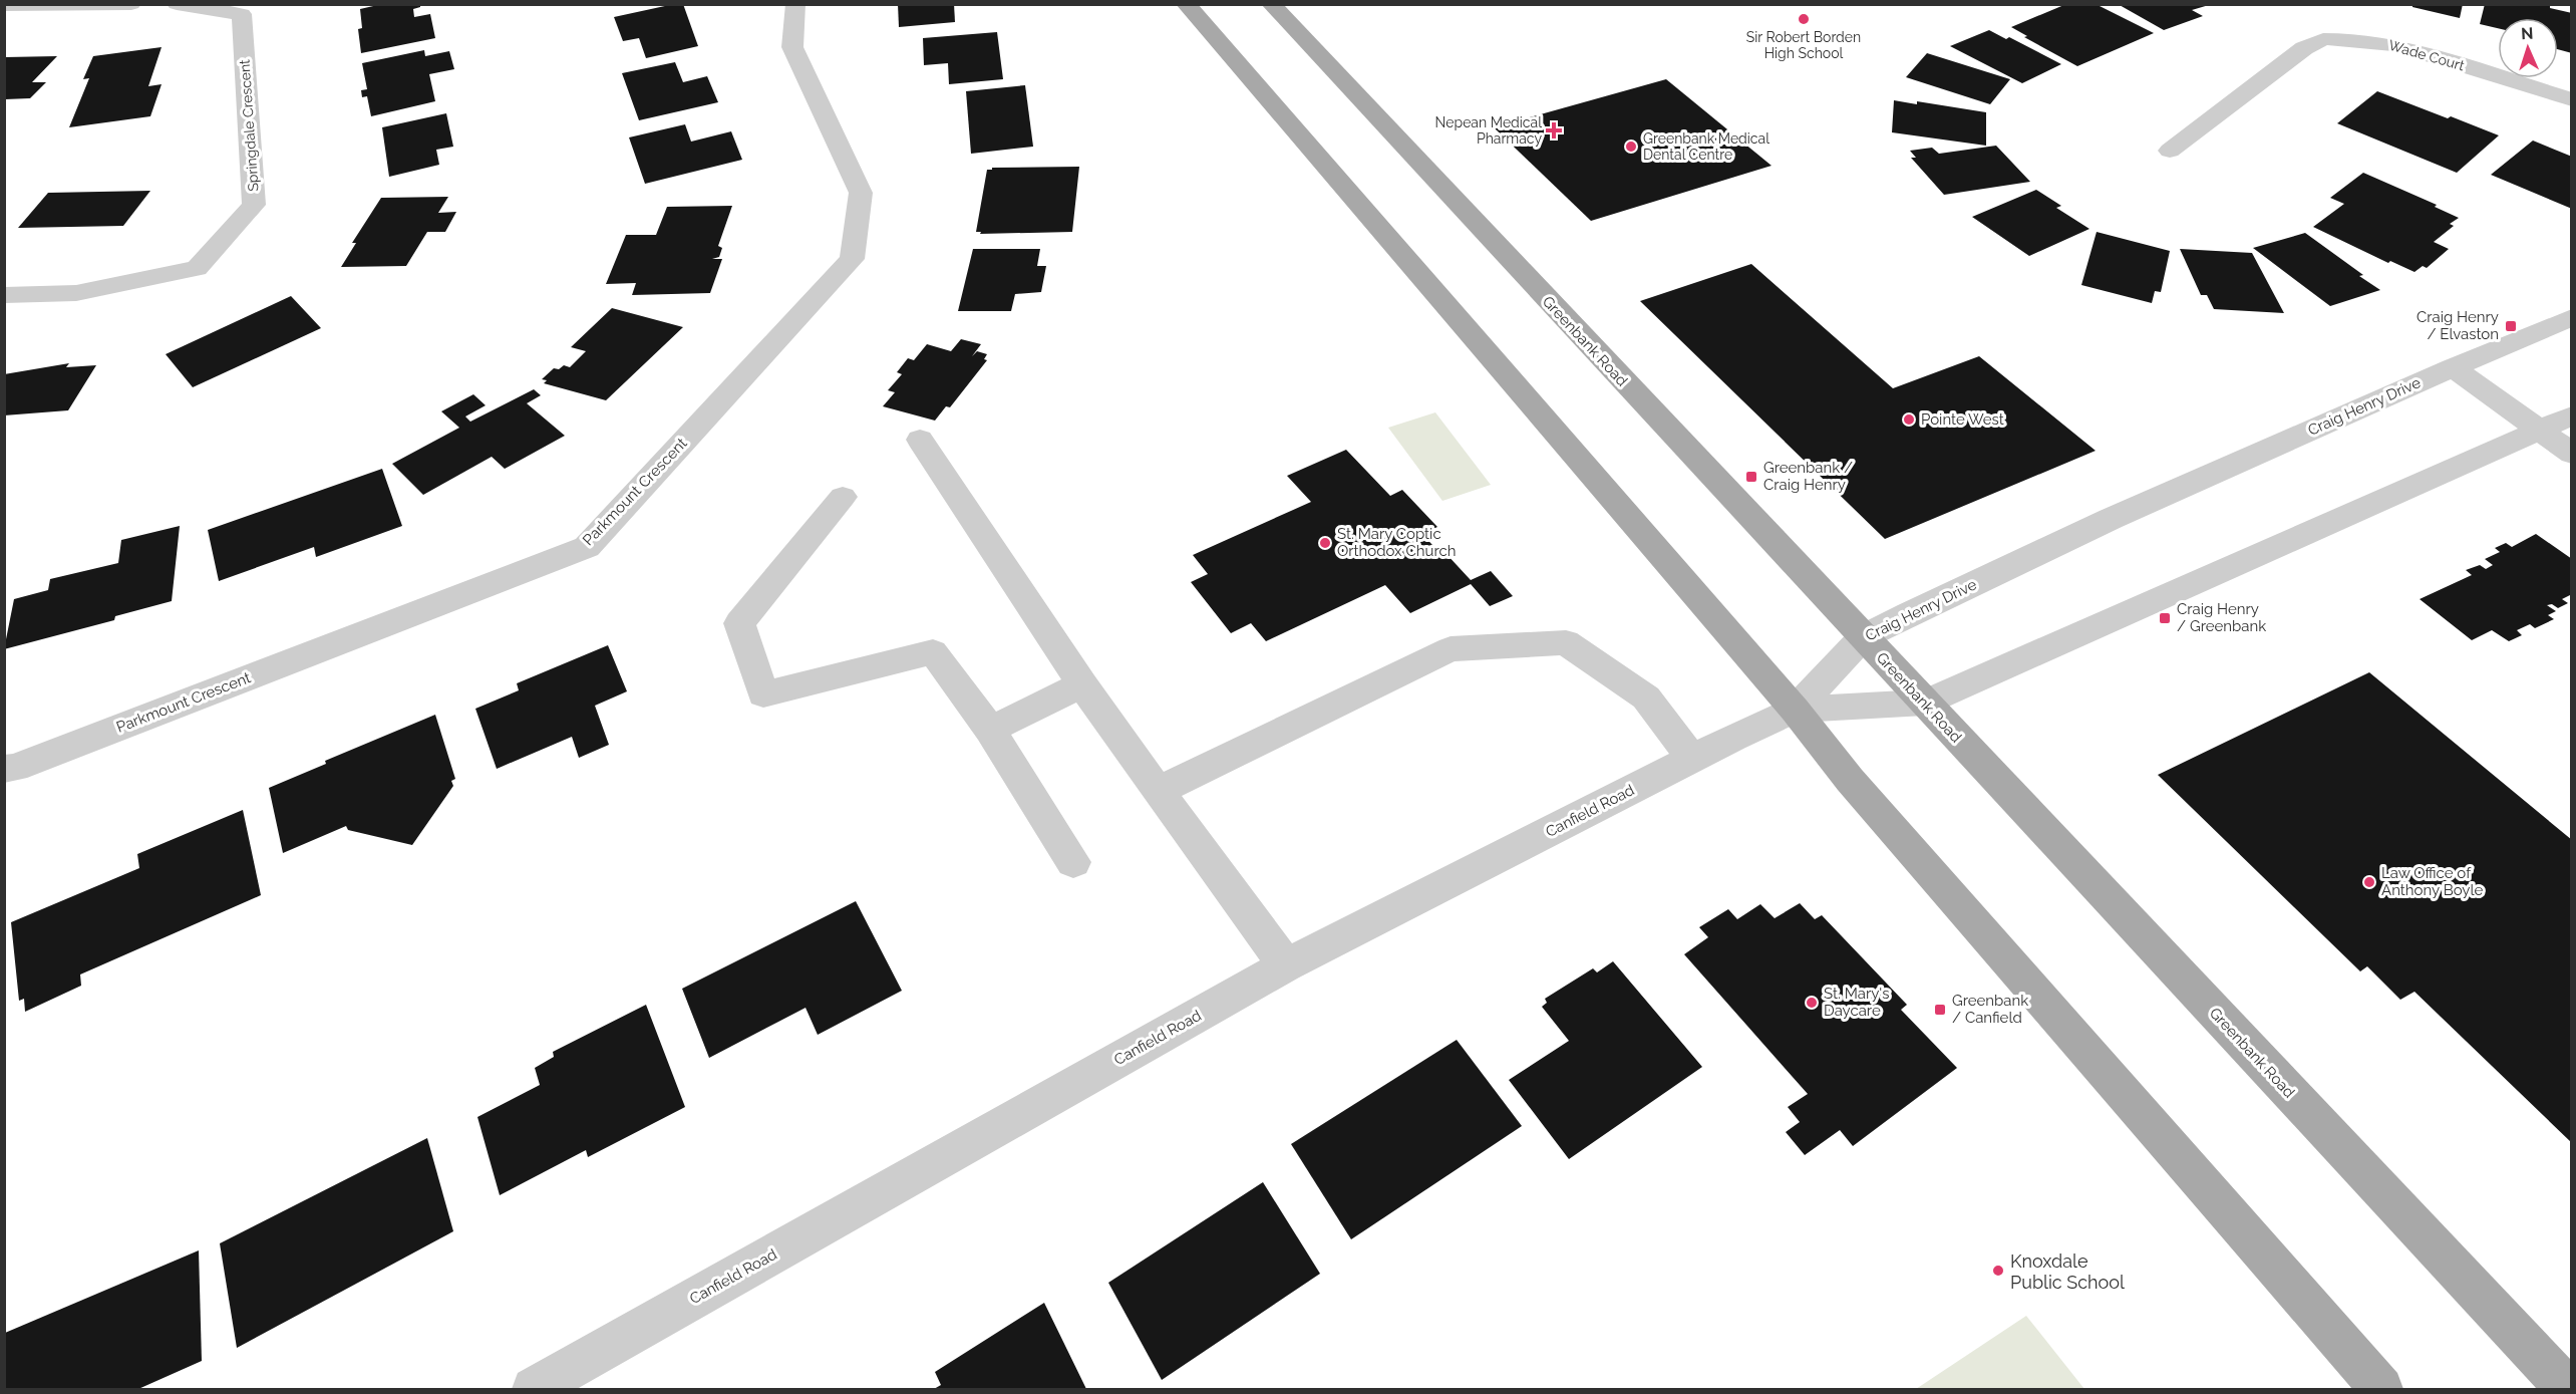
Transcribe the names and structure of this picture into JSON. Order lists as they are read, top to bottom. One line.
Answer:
{"streets":{"main road":["Greenbank Road"],"street":["Wade Court","Springdale Crescent","Craig Henry Drive","Parkmount Crescent","Canfield Road"]},"crossings":[["Greenbank Road","Craig Henry Drive"],["Craig Henry Drive","Canfield Road"]],"places":{"other":["Sir Robert Borden High School","Greenbank Medical Dental Centre","Pointe West","St. Mary Coptic Orthodox Church","Law Office of Anthony Boyle","St. Mary's Daycare","Knoxdale Public School"],"health":["Nepean Medical Pharmacy"],"transit":["Craig Henry / Elvaston","Greenbank / Craig Henry","Craig Henry / Greenbank","Greenbank / Canfield"]},"north":"top"}
